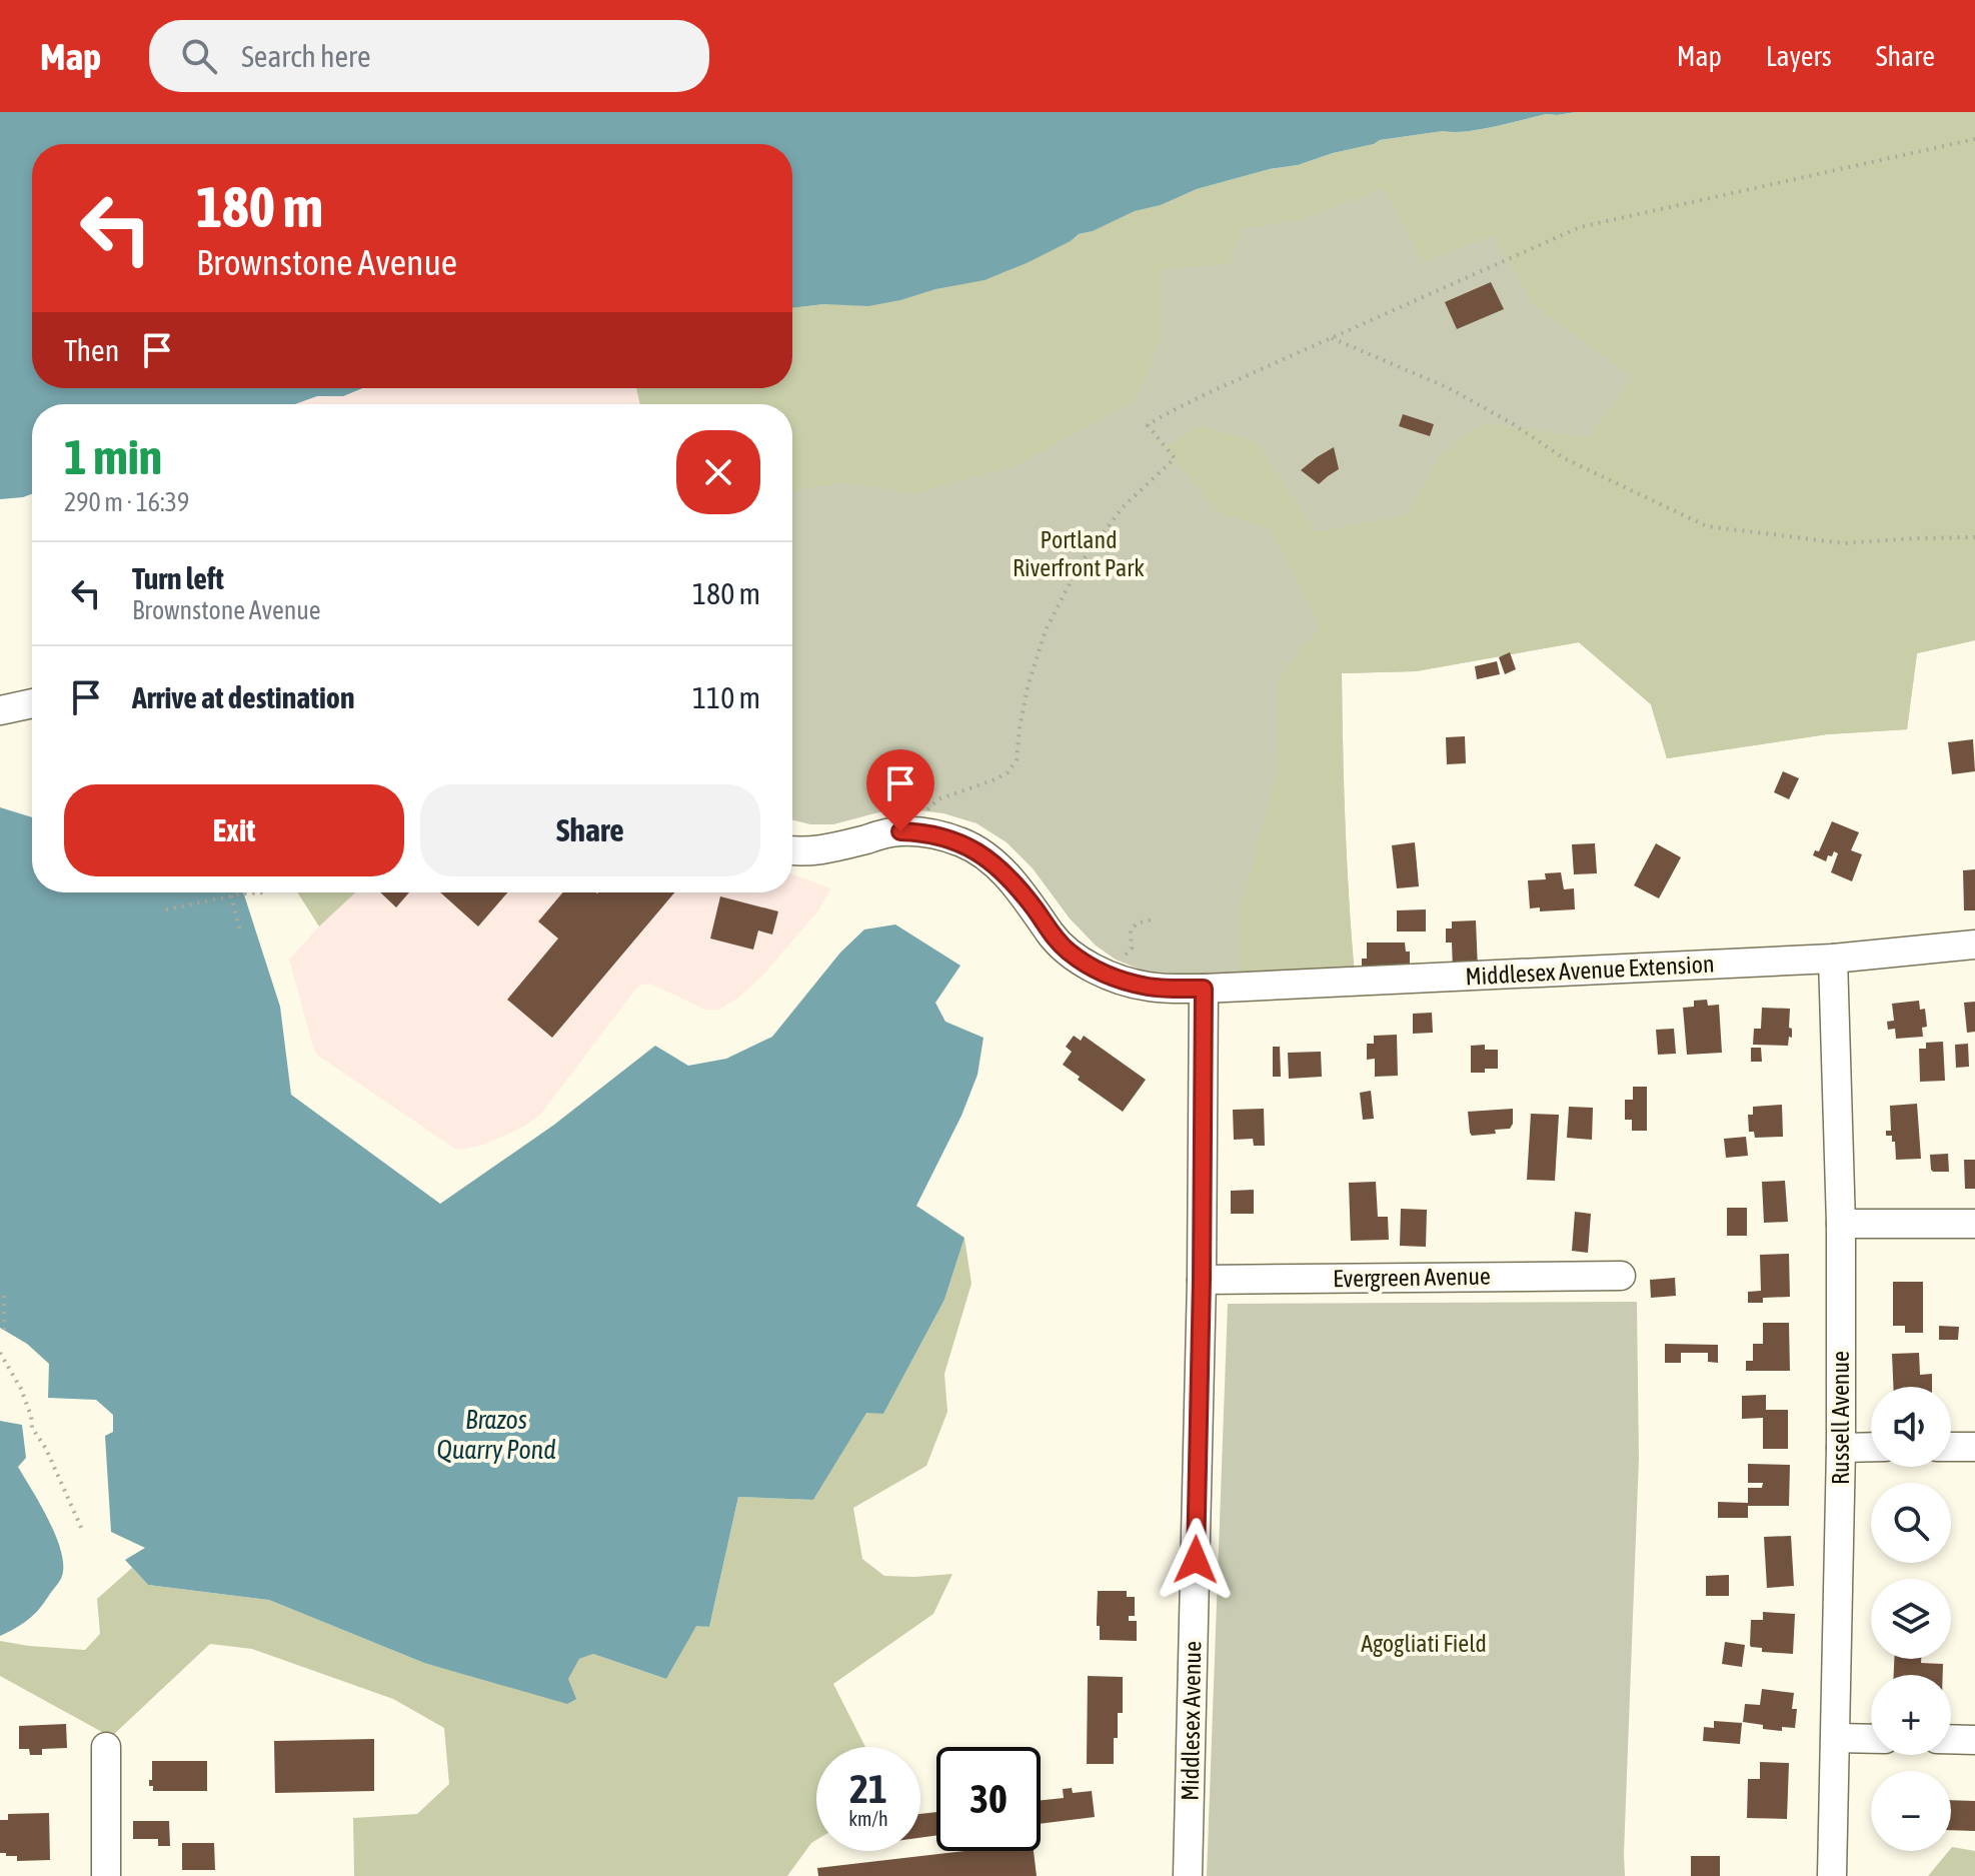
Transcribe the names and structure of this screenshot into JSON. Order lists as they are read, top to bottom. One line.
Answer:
{"streets":{"street":["Middlesex Avenue Extension","Evergreen Avenue","Russell Avenue","Middlesex Avenue"]},"crossings":[["Middlesex Avenue Extension","Russell Avenue"],["Middlesex Avenue Extension","Middlesex Avenue"],["Evergreen Avenue","Middlesex Avenue"]],"water":["Brazos Quarry Pond"],"parks":["Portland Riverfront Park","Agogliati Field"],"page":{"header":"Map","search":"Search here","nav":["Map","Layers","Share"],"turn":["180 m","Brownstone Avenue"],"then":"Then","heading":["1 min","290 m · 16:39"],"list":[{"name":"Turn left","note":"Brownstone Avenue","value":"180 m"},{"name":"Arrive at destination","value":"110 m"}],"buttons":["Exit","Share"],"map_buttons":["+","−"],"speed":"21 km/h","limit":"30"}}
